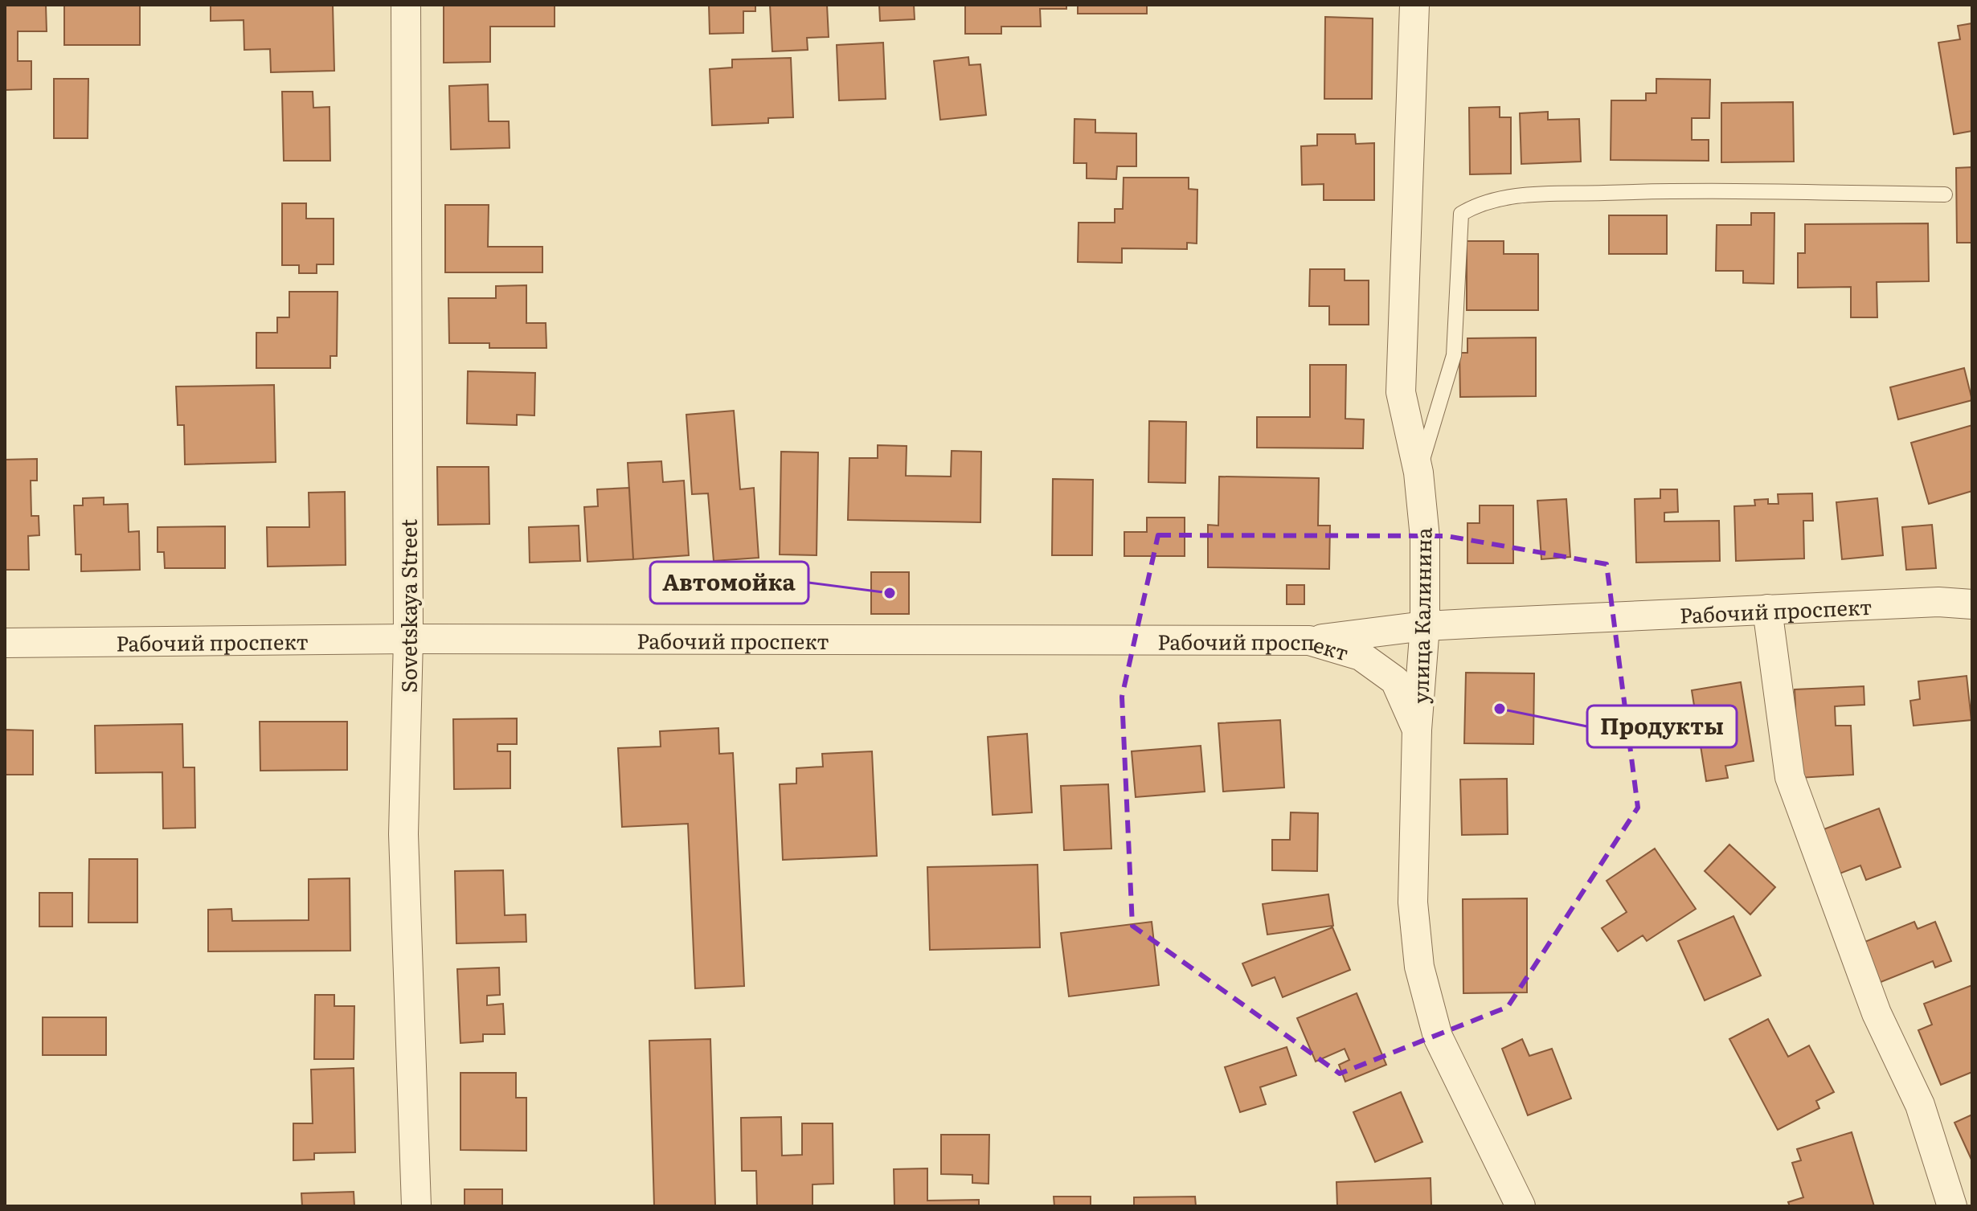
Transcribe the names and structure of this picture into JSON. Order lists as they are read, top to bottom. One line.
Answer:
{"streets":{"street":["Sovetskaya Street","Рабочий проспект","улица Калинина"]},"crossings":[["Sovetskaya Street","Рабочий проспект"],["Рабочий проспект","улица Калинина"]],"places":["Автомойка","Продукты"]}
